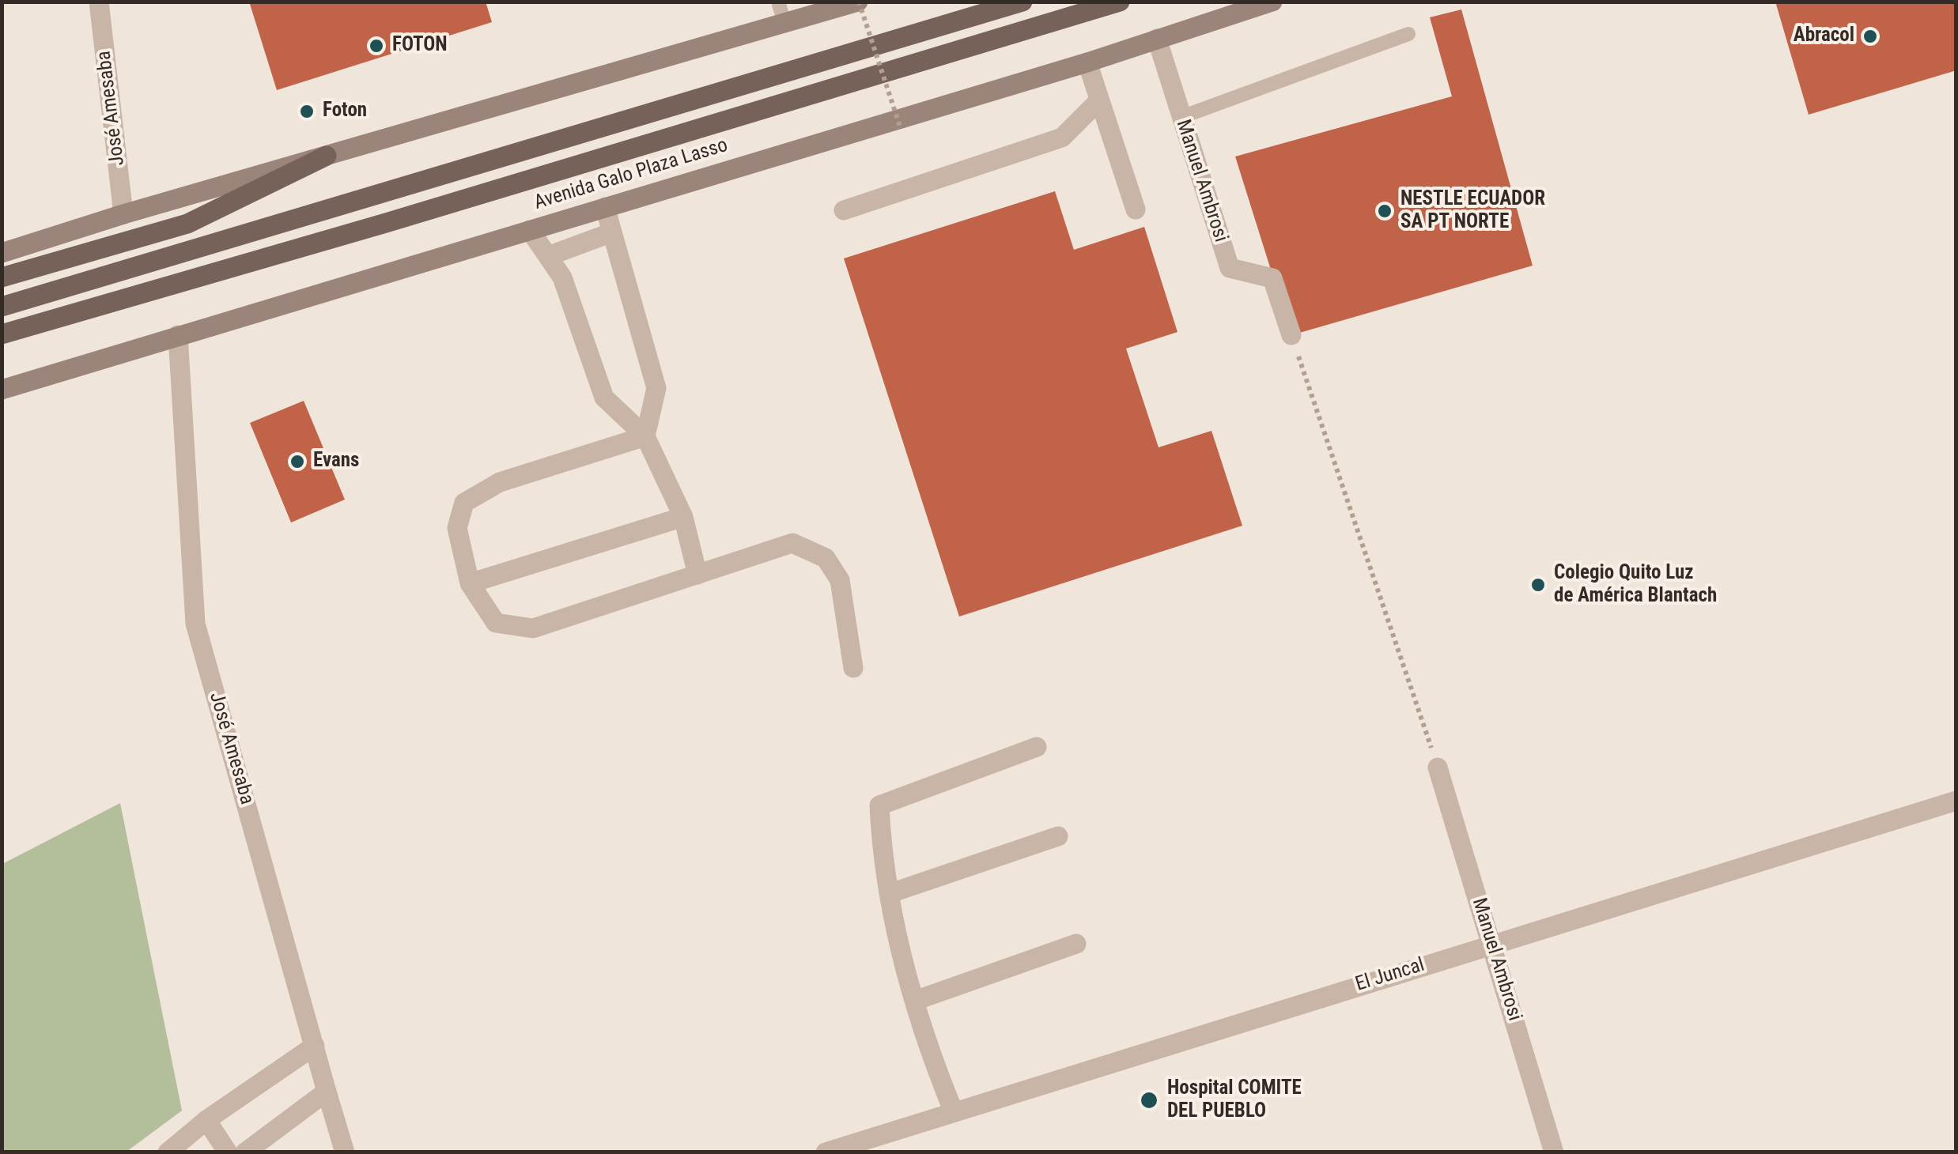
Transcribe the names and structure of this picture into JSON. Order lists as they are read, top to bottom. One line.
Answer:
{"streets":{"main road":["Avenida Galo Plaza Lasso"],"street":["José Amesaba","Manuel Ambrosi","El Juncal"]},"crossings":[["José Amesaba","Avenida Galo Plaza Lasso"],["Avenida Galo Plaza Lasso","Manuel Ambrosi"],["Manuel Ambrosi","El Juncal"]],"places":["Abracol","FOTON","Foton","NESTLE ECUADOR SA PT NORTE","Evans","Colegio Quito Luz de América Blantach","Hospital COMITE DEL PUEBLO"]}
